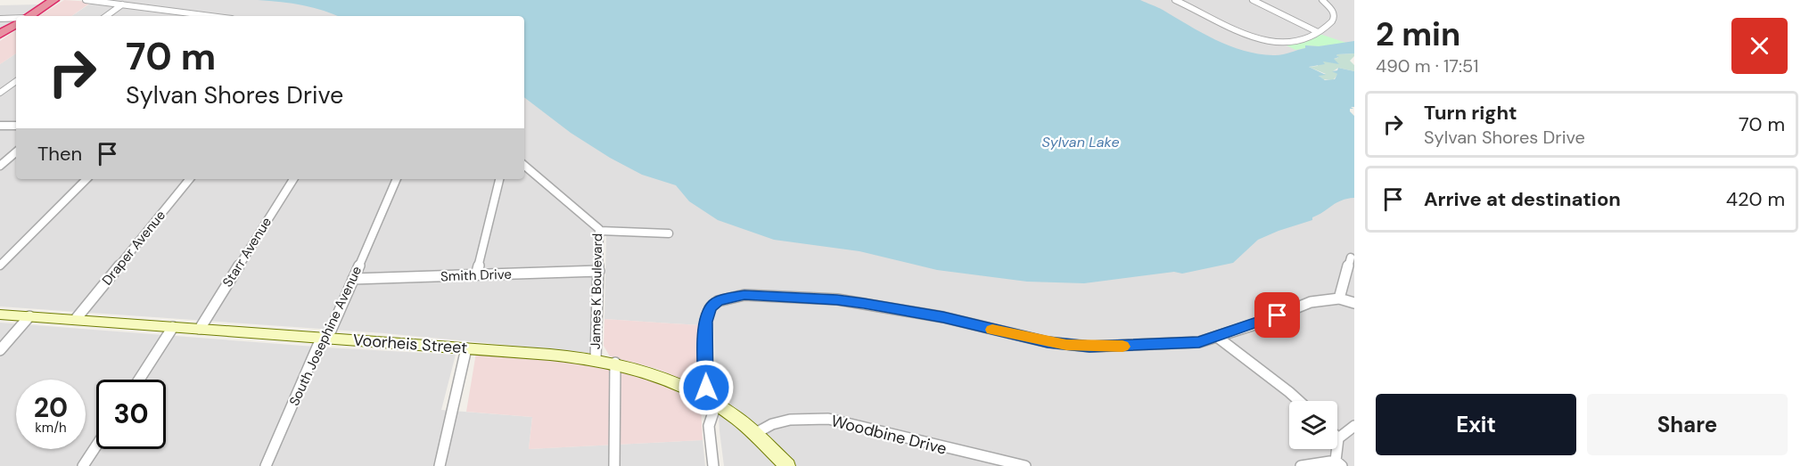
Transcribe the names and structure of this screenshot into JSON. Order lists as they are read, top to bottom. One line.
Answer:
{"streets":{"street":["Draper Avenue","Starr Avenue","Smith Drive","James K Boulevard","South Josephine Avenue","Voorheis Street","Woodbine Drive"]},"crossings":[["Draper Avenue","Voorheis Street"],["Starr Avenue","Voorheis Street"],["Smith Drive","James K Boulevard"],["Smith Drive","South Josephine Avenue"],["James K Boulevard","Voorheis Street"],["South Josephine Avenue","Voorheis Street"],["Voorheis Street","Woodbine Drive"]],"water":["Sylvan Lake"],"page":{"heading":["2 min","490 m · 17:51"],"turn":["70 m","Sylvan Shores Drive"],"list":[{"name":"Turn right","note":"Sylvan Shores Drive","value":"70 m"},{"name":"Arrive at destination","value":"420 m"}],"then":"Then","speed":"20 km/h","limit":"30","buttons":["Exit","Share"]}}
